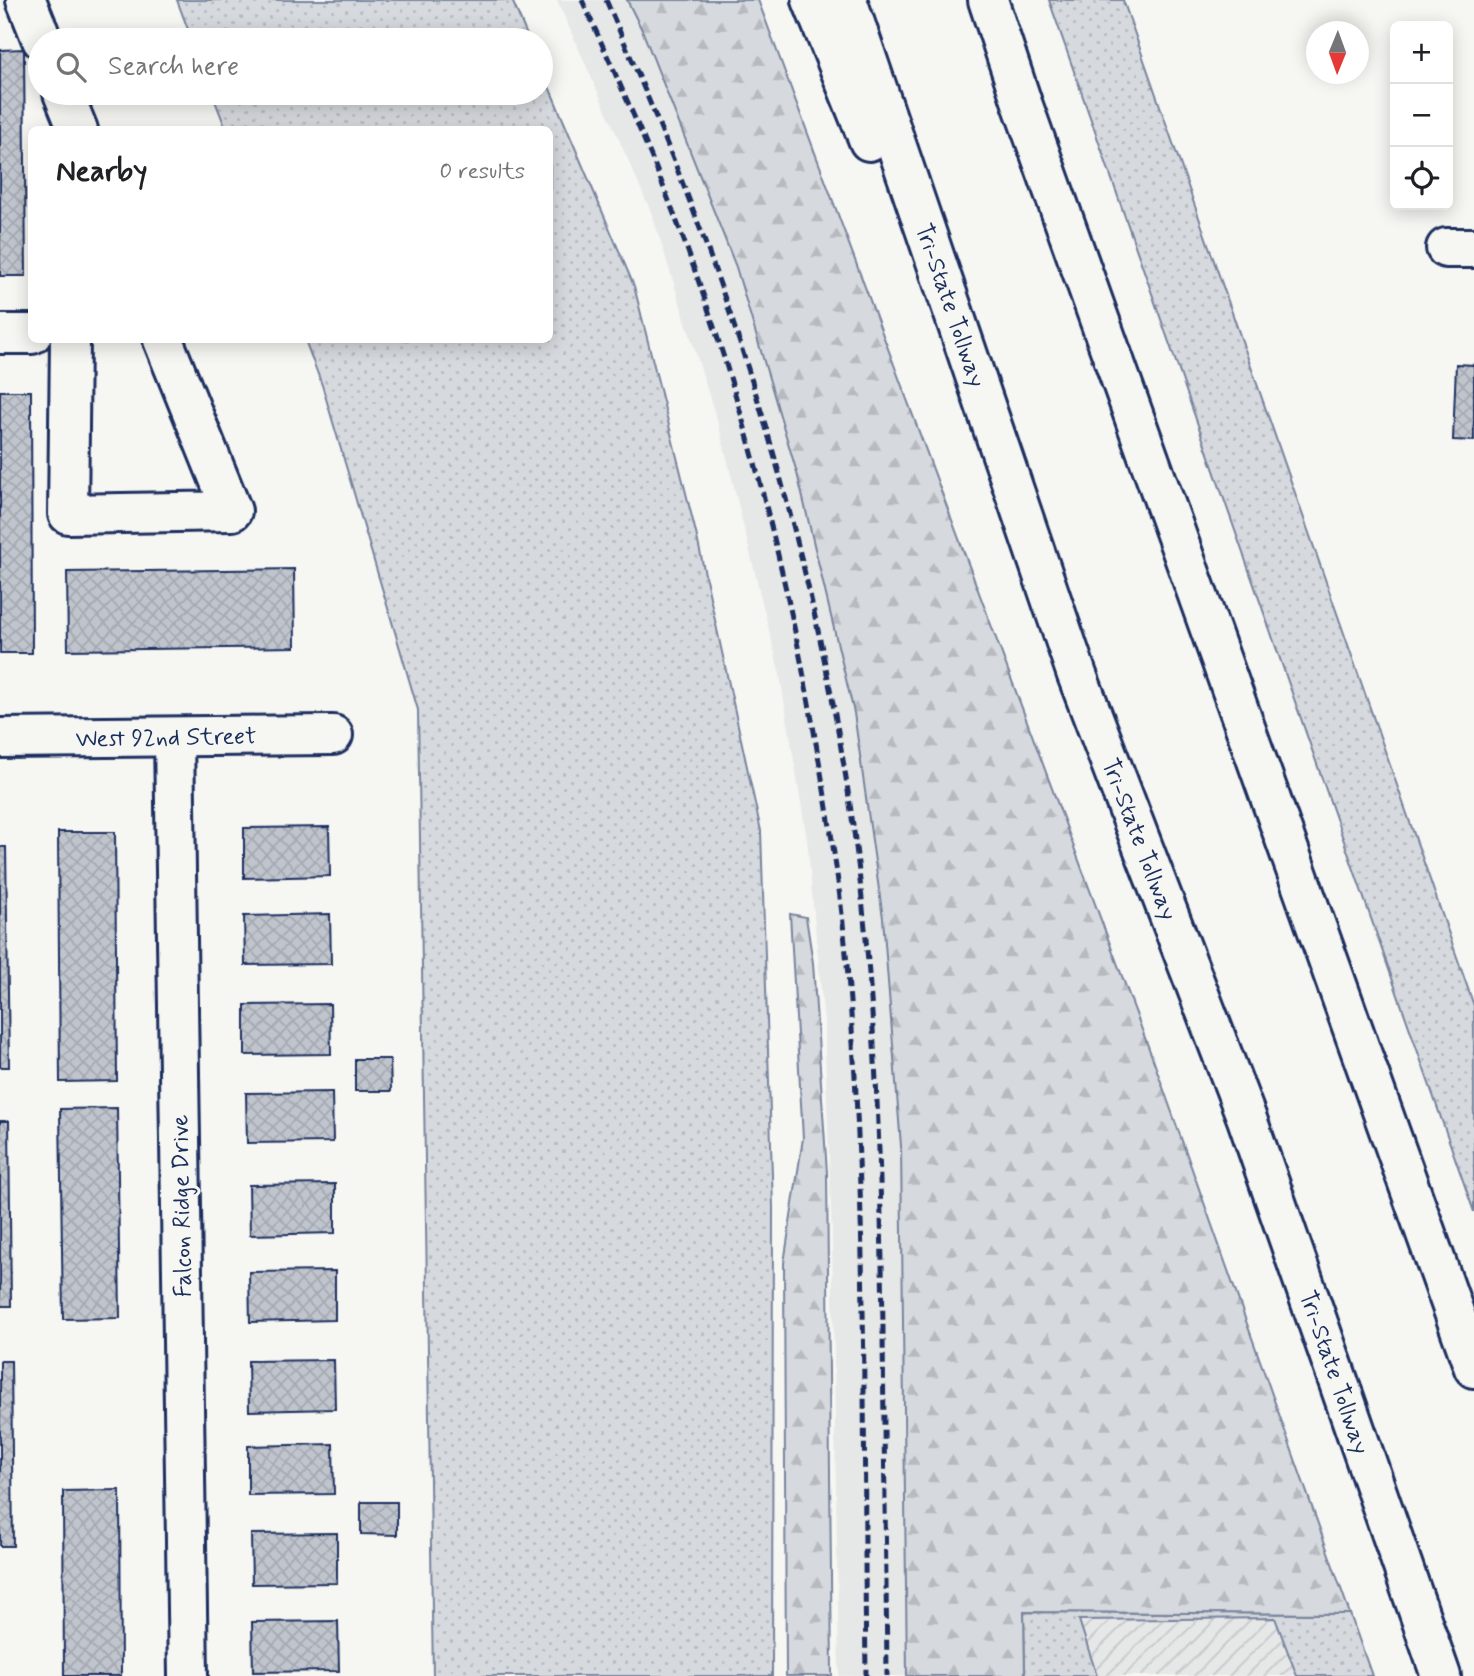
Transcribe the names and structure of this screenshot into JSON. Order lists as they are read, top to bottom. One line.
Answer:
{"streets":{"main road":["Tri-State Tollway","West 92nd Street","Falcon Ridge Drive"]},"crossings":[["West 92nd Street","Falcon Ridge Drive"]],"north":"bottom","page":{"map_buttons":["+","−"],"search":"Search here","heading":["Nearby","0 results"]}}
